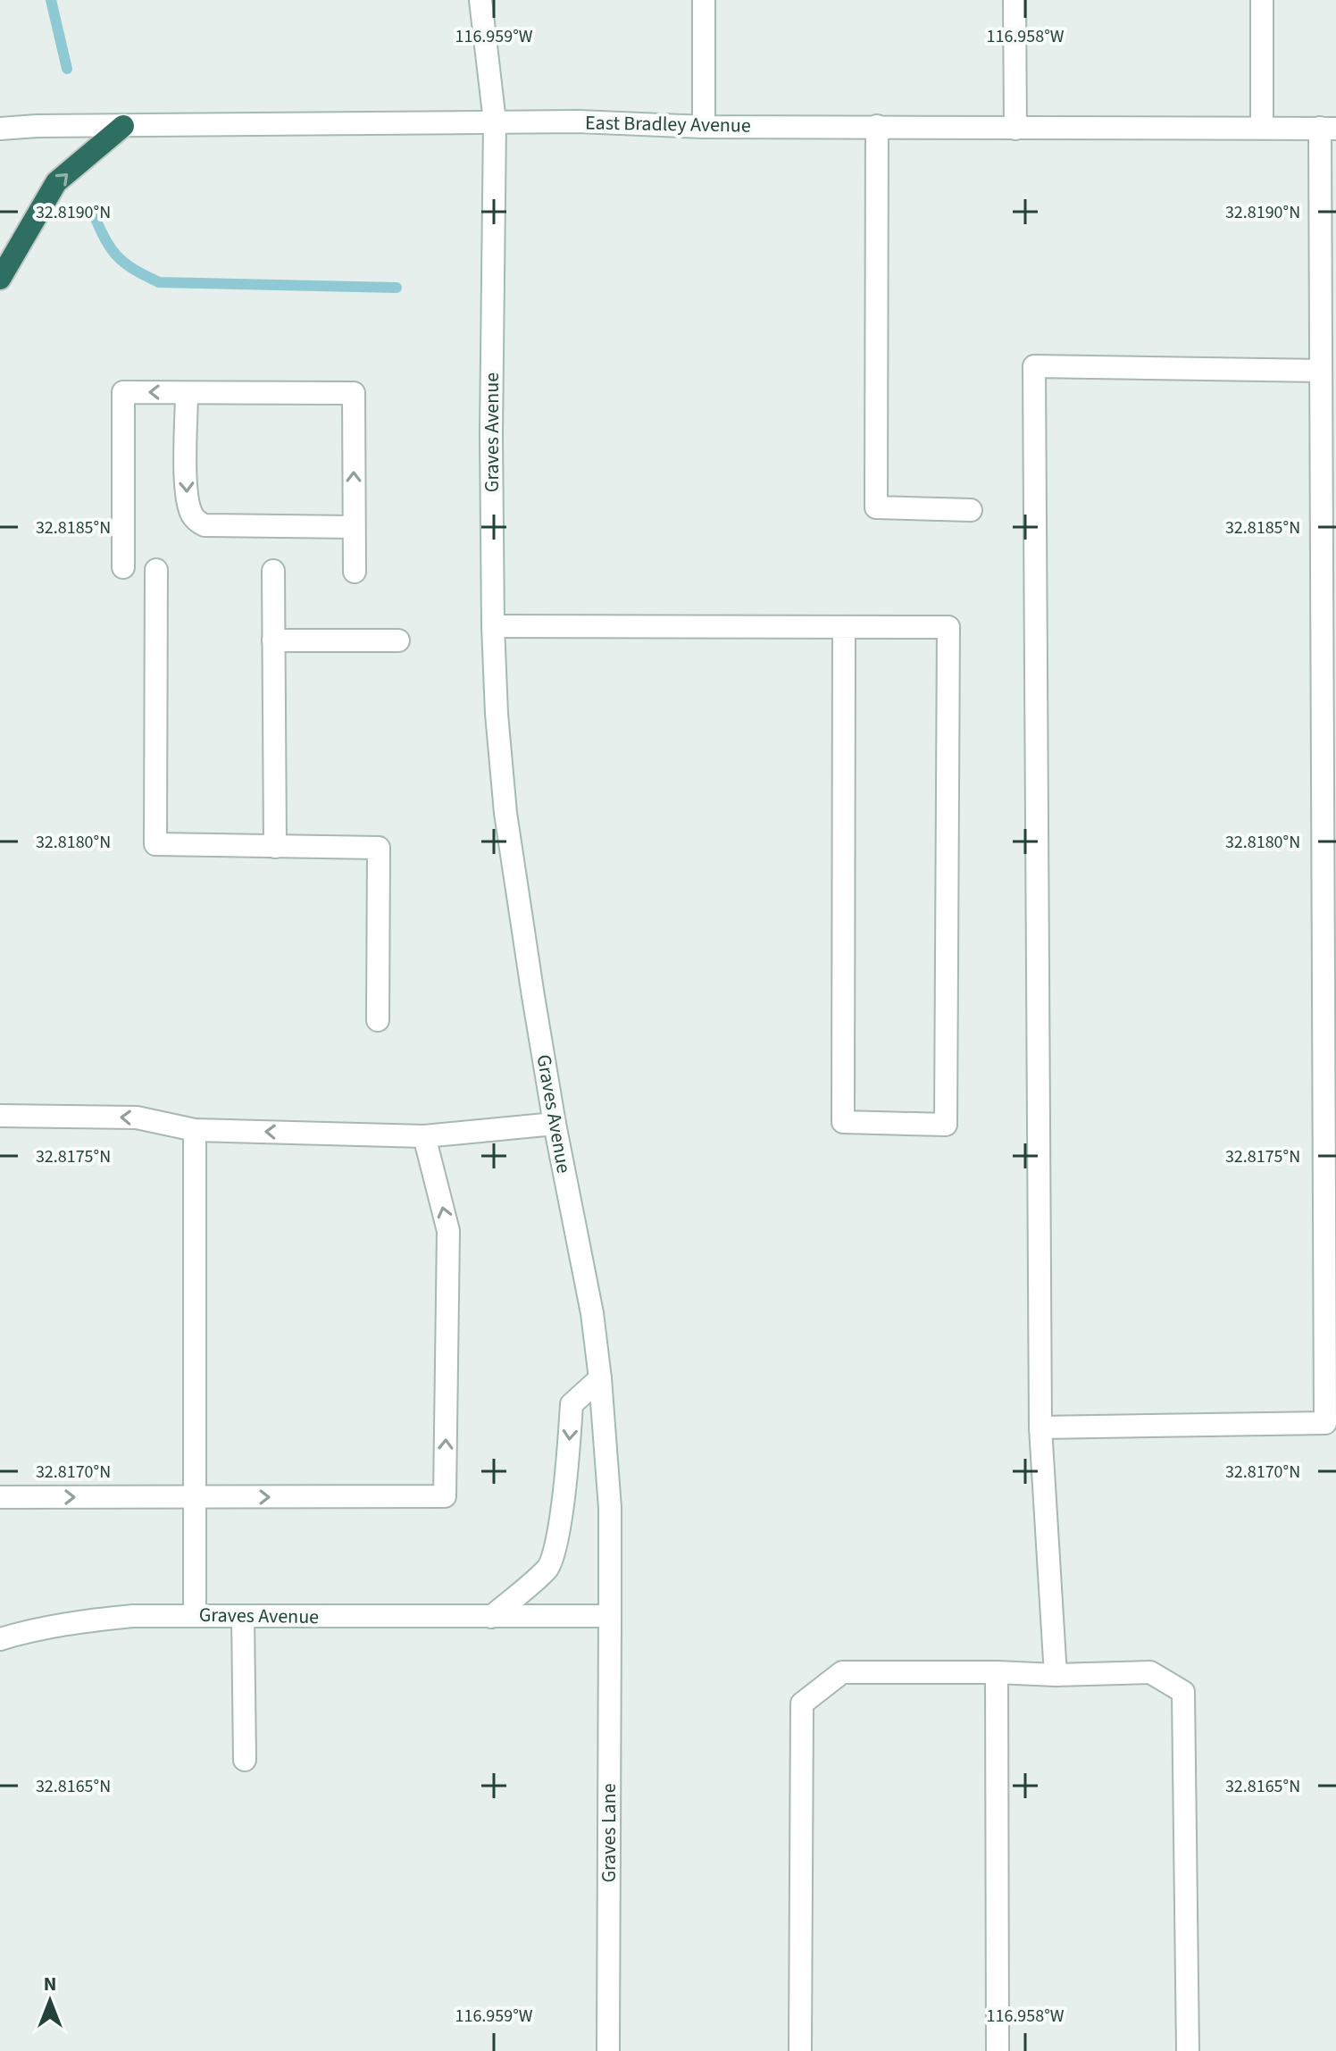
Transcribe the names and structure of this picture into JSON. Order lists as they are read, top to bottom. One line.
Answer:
{"streets":{"main road":["East Bradley Avenue","Graves Avenue","Graves Lane"]},"crossings":[["East Bradley Avenue","Graves Avenue"],["Graves Avenue","Graves Lane"]],"north":"top","coordinates":["116.959°W","116.958°W","32.8190°N","32.8185°N","32.8180°N","32.8175°N","32.8170°N","32.8165°N"]}
